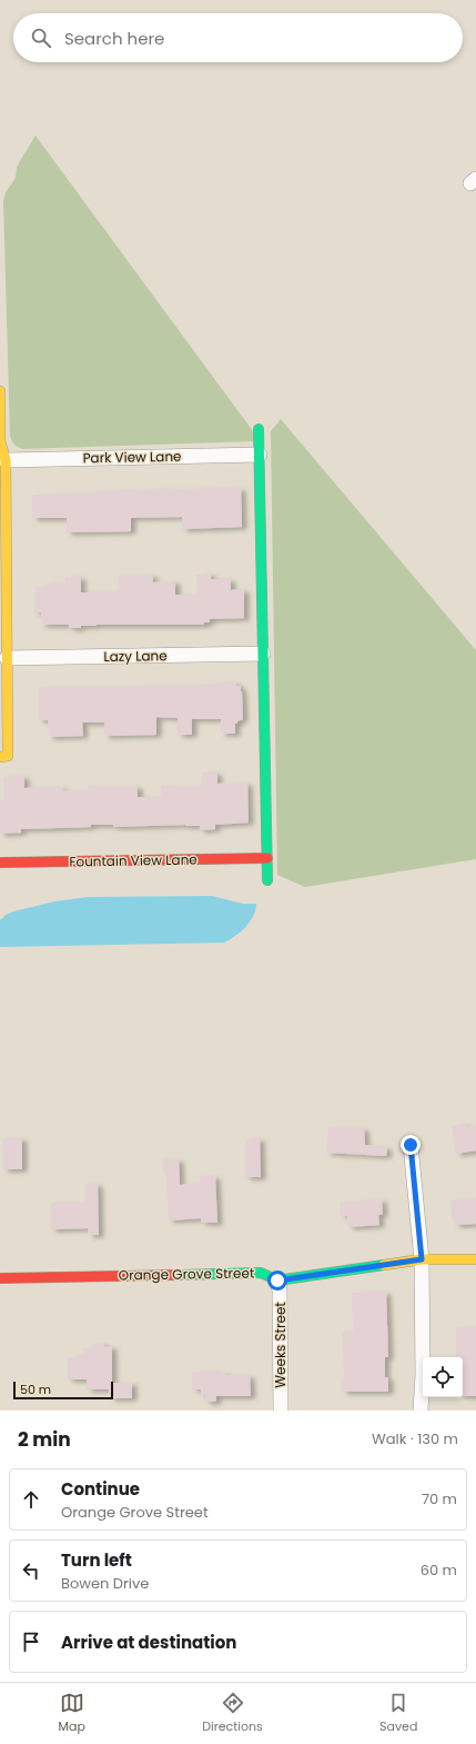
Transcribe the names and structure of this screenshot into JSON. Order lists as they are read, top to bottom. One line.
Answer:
{"streets":{"street":["Park View Lane","Lazy Lane","Fountain View Lane","Orange Grove Street","Weeks Street"]},"crossings":[["Orange Grove Street","Weeks Street"]],"scale_bar":"50 m","page":{"search":"Search here","scale":"50 m","heading":["2 min","Walk · 130 m"],"list":[["Continue","Orange Grove Street","70 m"],["Turn left","Bowen Drive","60 m"],"Arrive at destination"],"nav":["Map","Directions","Saved"]}}
